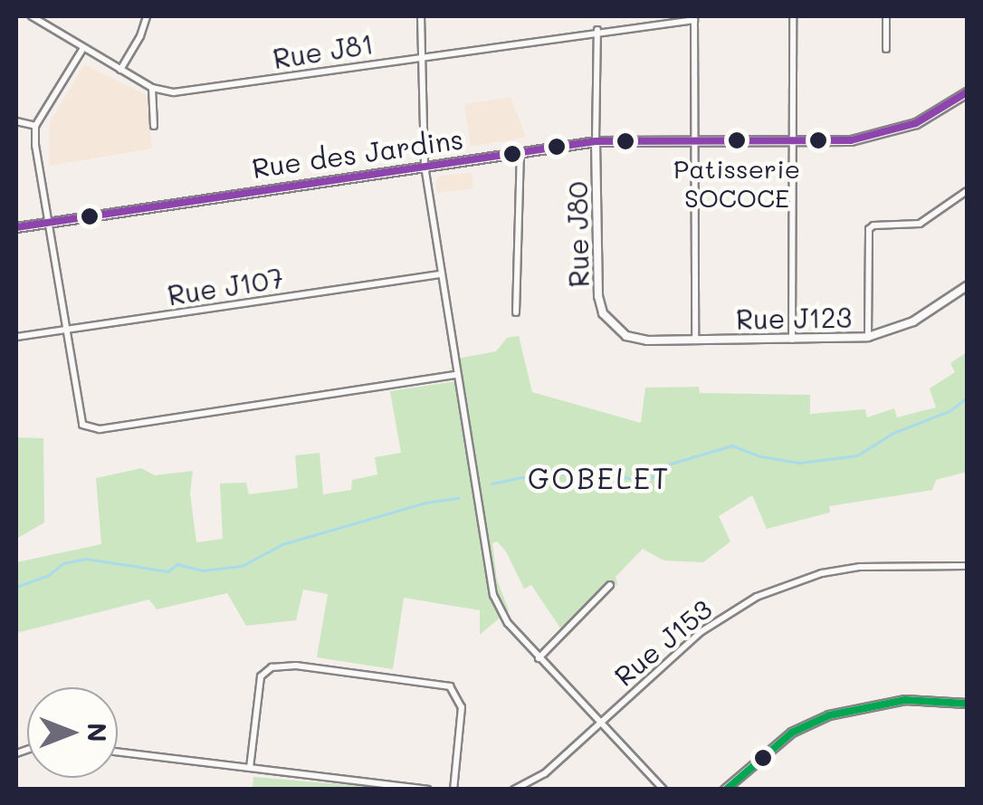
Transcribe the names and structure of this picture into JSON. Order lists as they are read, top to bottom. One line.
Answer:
{"streets":{"main road":["Rue des Jardins"],"street":["Rue J81","Rue J80","Rue J107","Rue J123","Rue J153"]},"crossings":[["Rue J81","Rue J80"],["Rue des Jardins","Rue J80"],["Rue J80","Rue J123"]],"districts":["GOBELET"],"places":["Patisserie SOCOCE"],"north":"right"}
